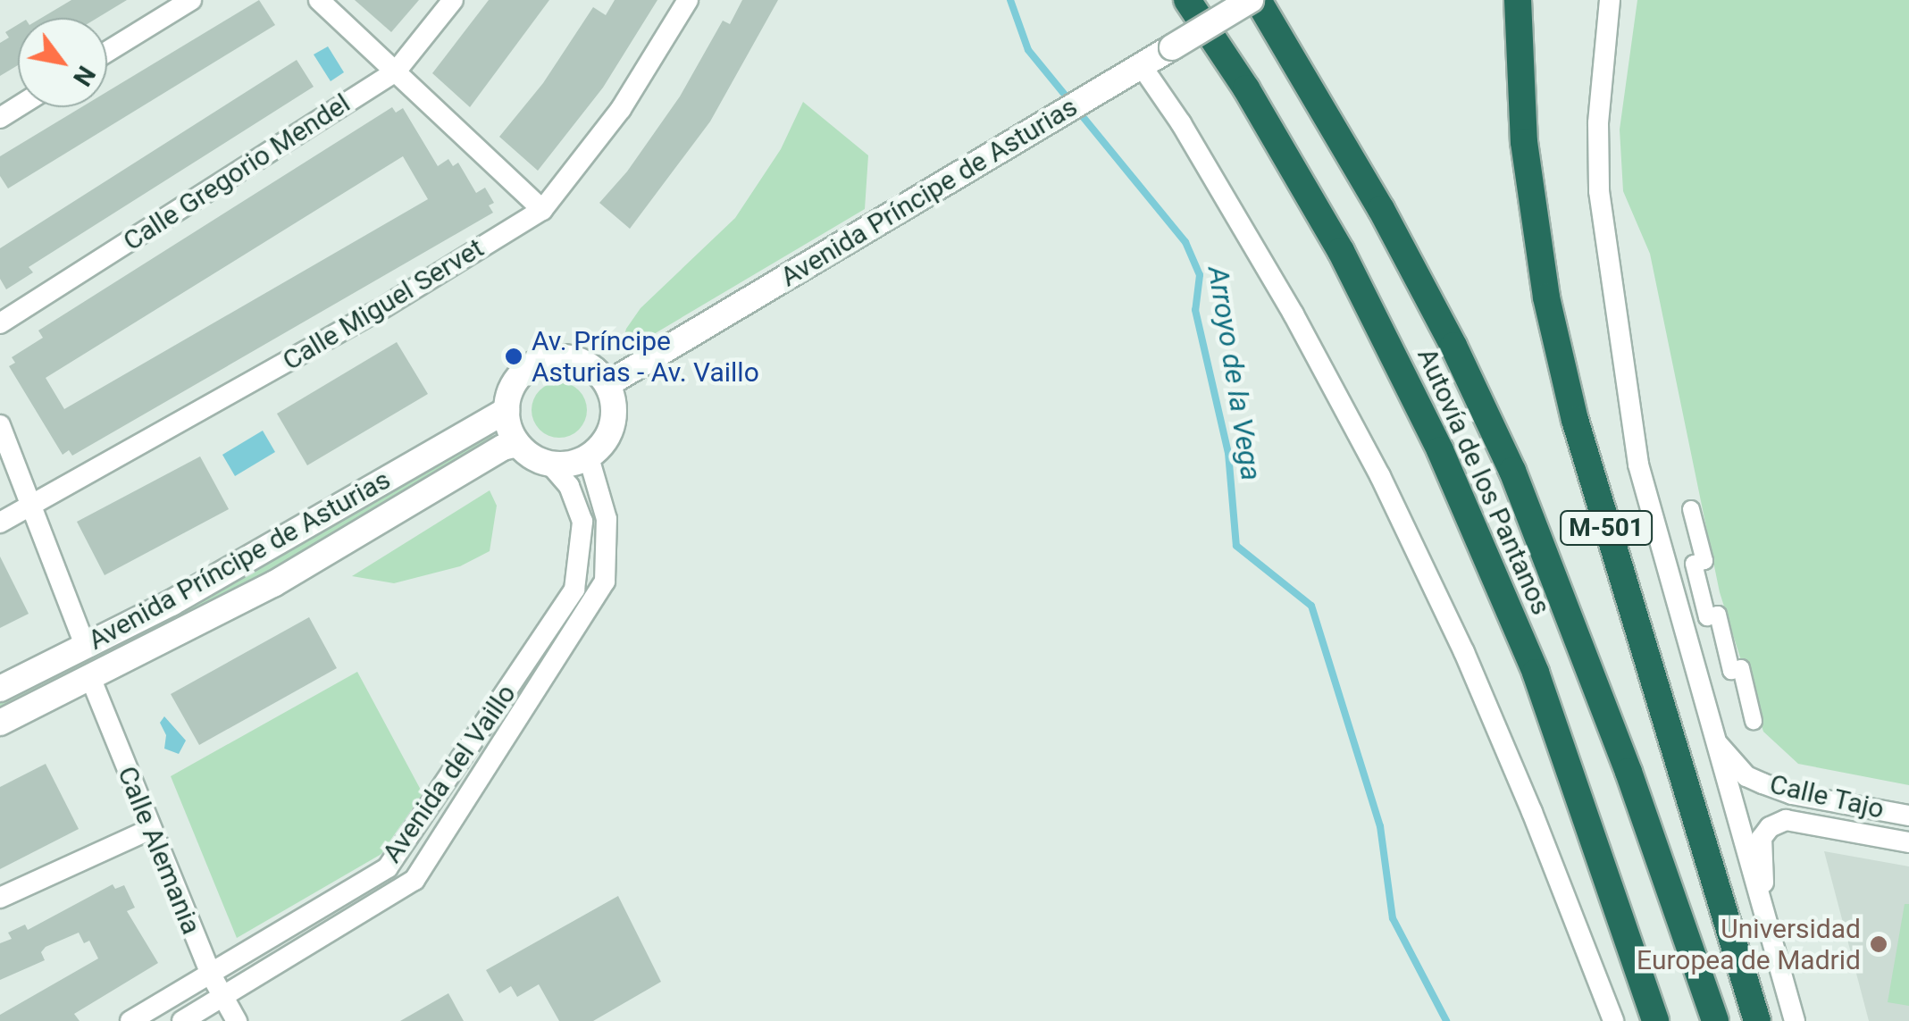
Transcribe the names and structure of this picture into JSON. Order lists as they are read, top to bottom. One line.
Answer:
{"streets":{"highway":["Autovía de los Pantanos","M-501"],"street":["Calle Gregorio Mendel","Avenida Príncipe de Asturias","Calle Miguel Servet","Avenida del Vaillo","Calle Tajo","Calle Alemania"]},"crossings":[["Avenida Príncipe de Asturias","Avenida del Vaillo"],["Avenida Príncipe de Asturias","Calle Alemania"],["Avenida del Vaillo","Calle Alemania"]],"water":["Arroyo de la Vega"],"places":["Av. Príncipe Asturias - Av. Vaillo","Universidad Europea de Madrid"],"north":"bottom right"}
